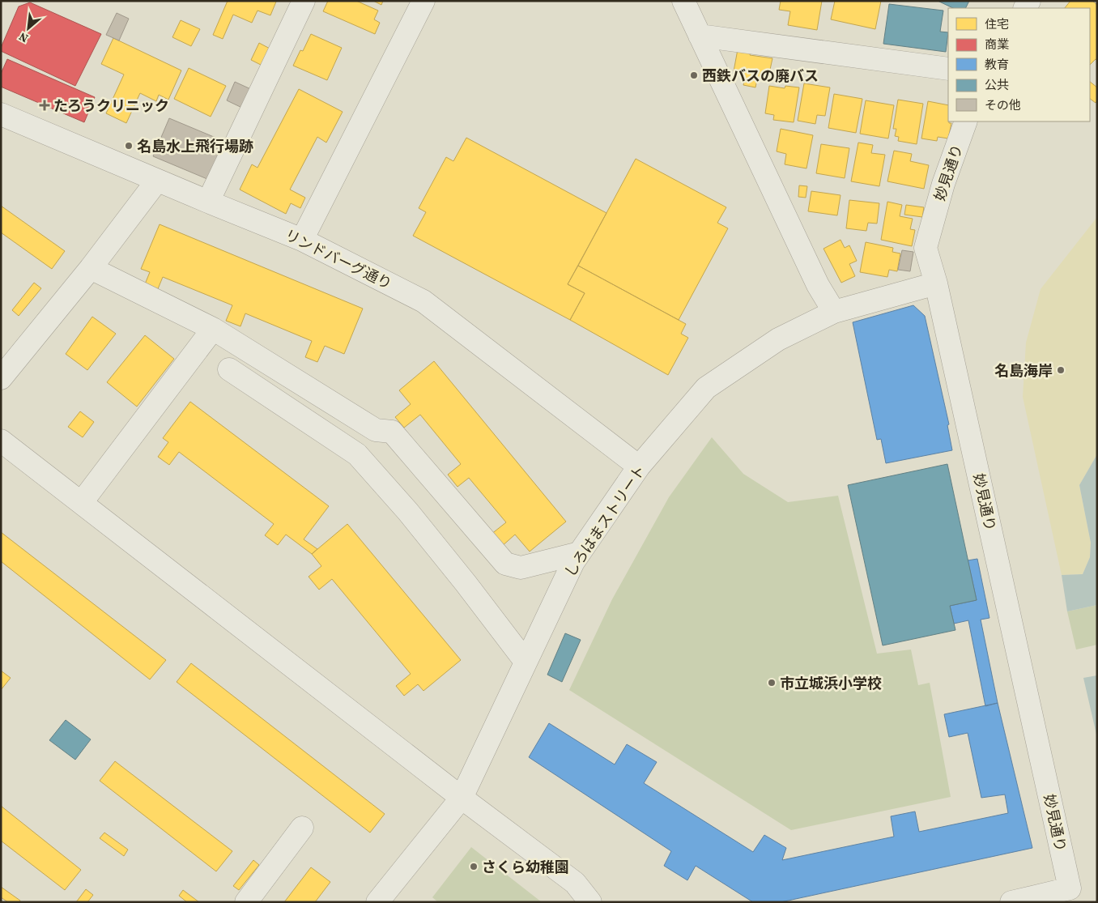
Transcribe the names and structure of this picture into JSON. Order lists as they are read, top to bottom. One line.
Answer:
{"streets":{"street":["妙見通り","リンドバーグ通り","しろはまストリート"]},"crossings":[["妙見通り","しろはまストリート"],["リンドバーグ通り","しろはまストリート"]],"places":{"other":["西鉄バスの廃バス","名島水上飛行場跡","名島海岸","市立城浜小学校","さくら幼稚園"],"health":["たろうクリニック"]},"legend":["住宅","商業","教育","公共","その他"],"north":"bottom left"}
